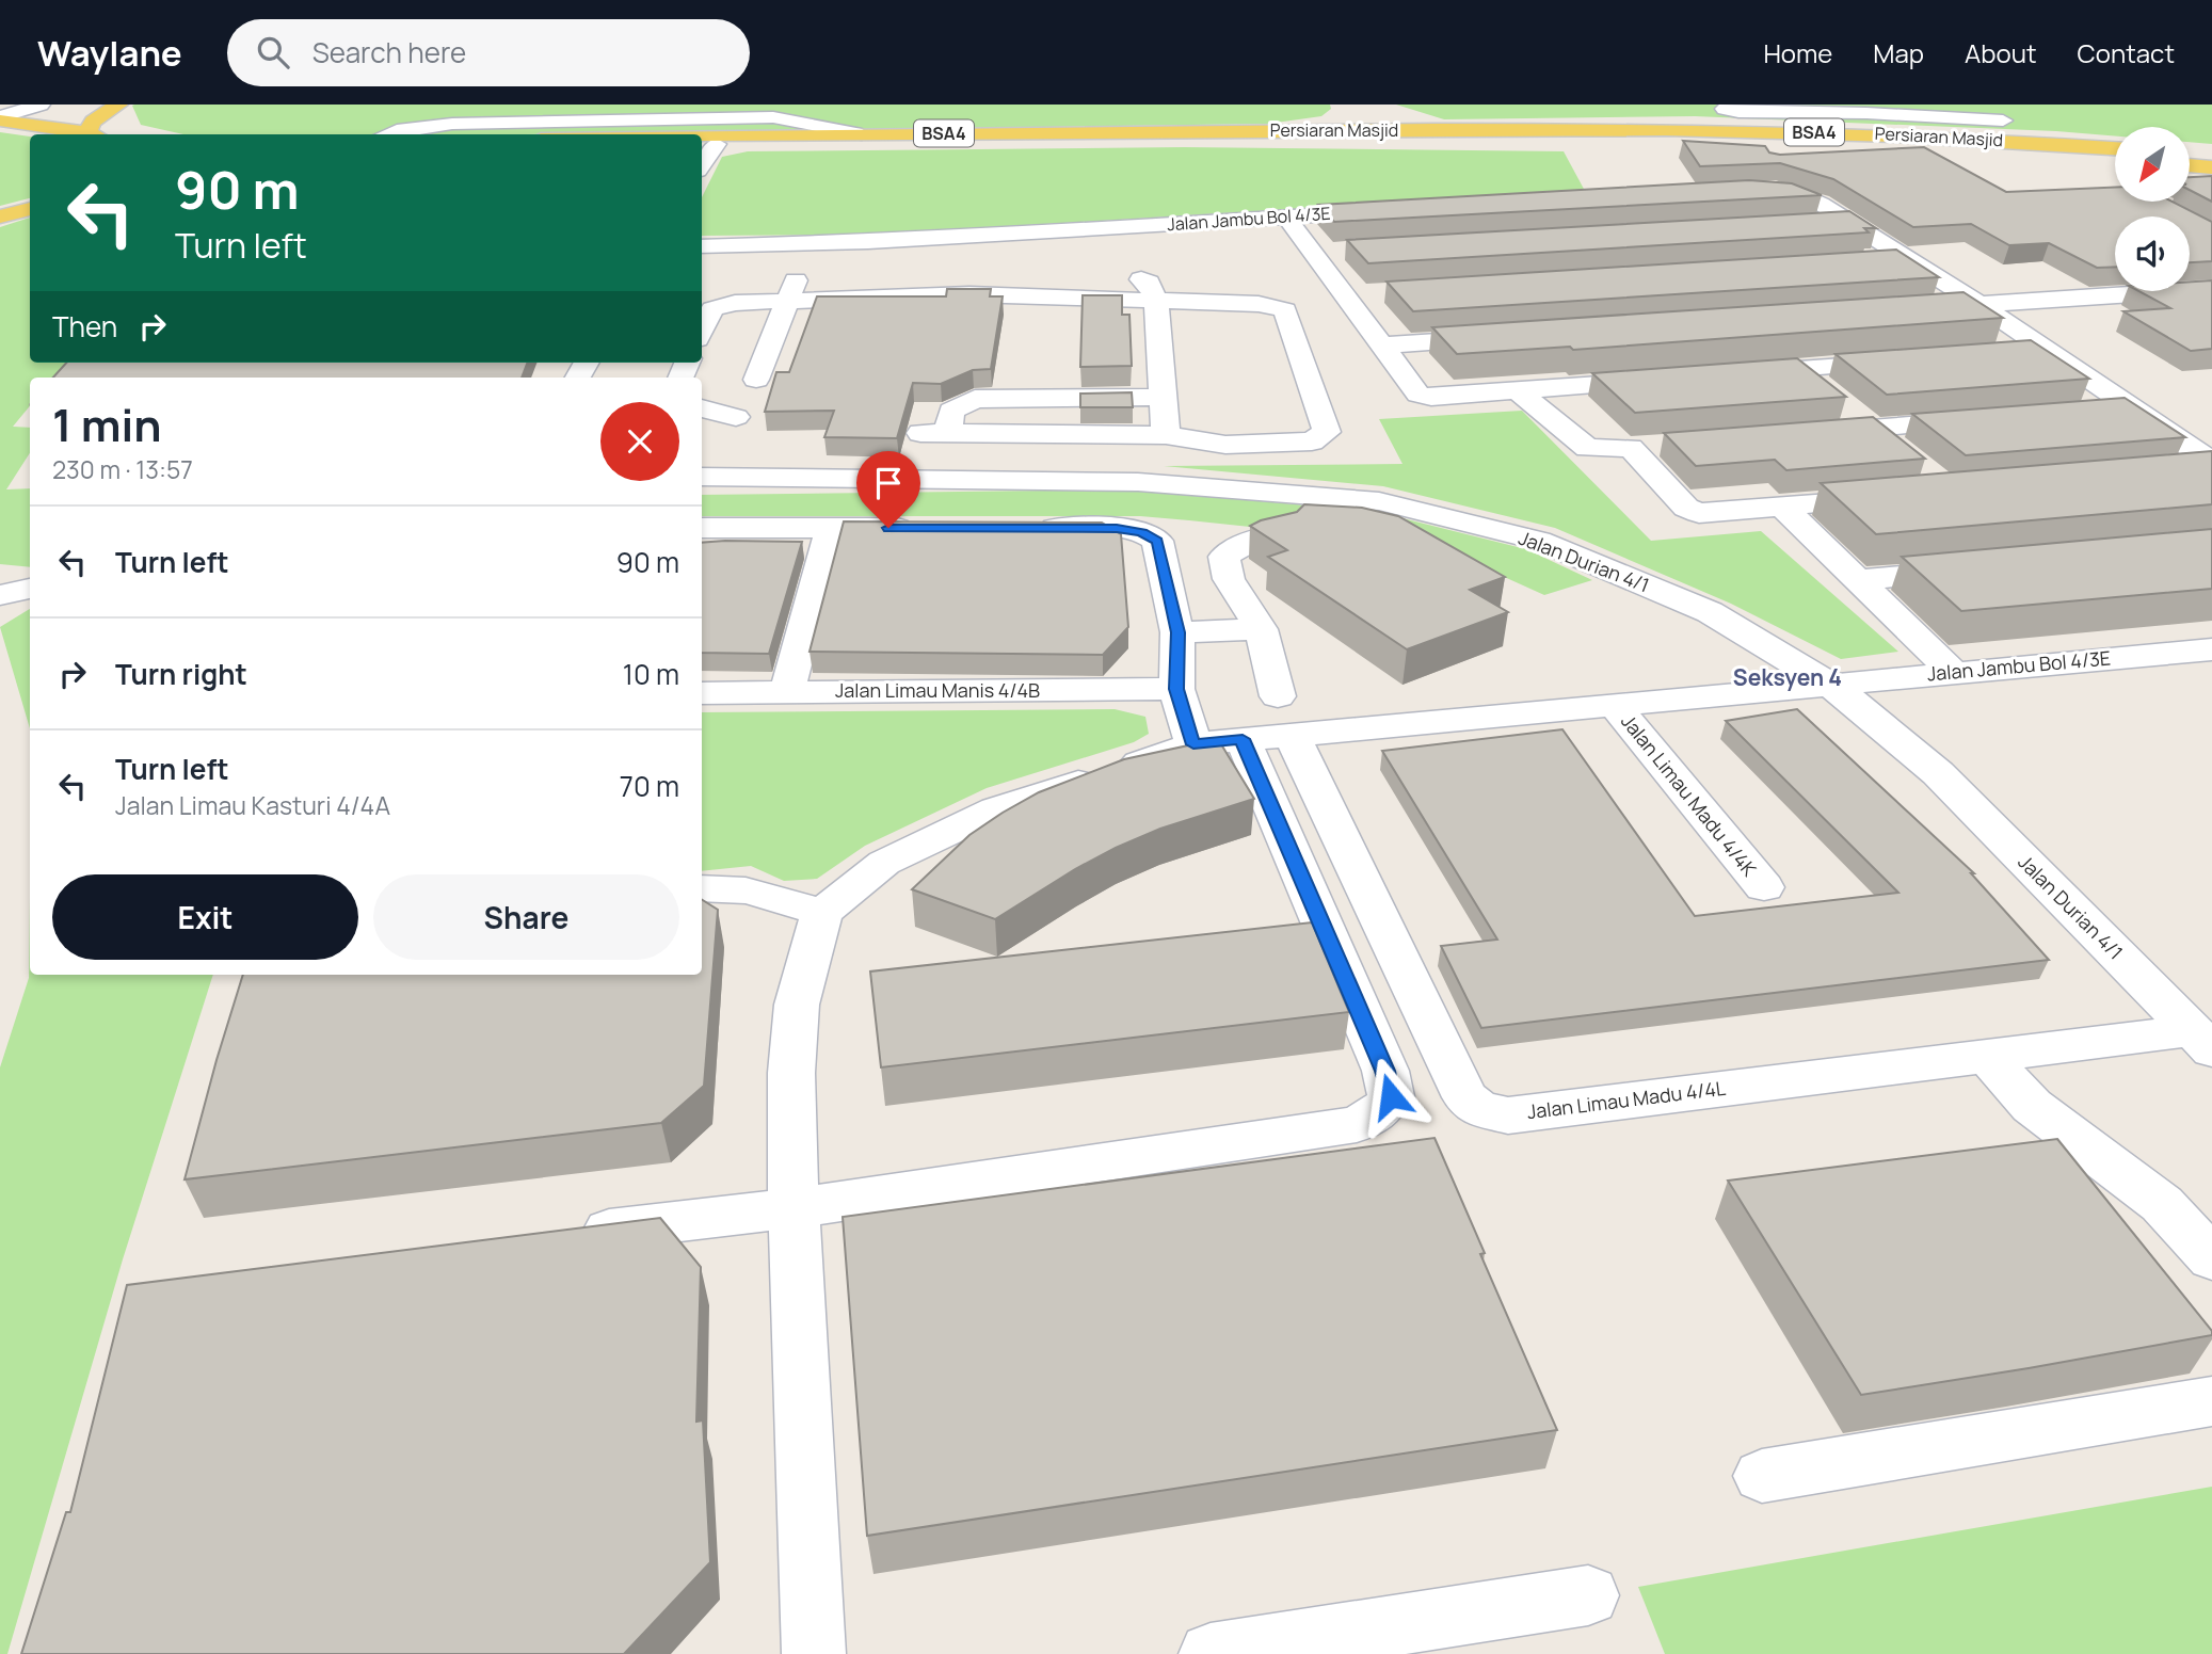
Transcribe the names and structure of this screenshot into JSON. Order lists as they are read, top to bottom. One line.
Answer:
{"streets":{"main road":["Persiaran Masjid","BSA4"],"street":["Jalan Jambu Bol 4/3E","Jalan Durian 4/1","Jalan Limau Manis 4/4B","Jalan Limau Madu 4/4K","Jalan Limau Madu 4/4L"]},"crossings":[["Jalan Jambu Bol 4/3E","Jalan Durian 4/1"],["Jalan Jambu Bol 4/3E","Jalan Limau Madu 4/4K"],["Jalan Jambu Bol 4/3E","Jalan Limau Madu 4/4L"],["Jalan Durian 4/1","Jalan Limau Madu 4/4L"]],"districts":["Seksyen 4"],"north":"bottom left","page":{"header":"Waylane","search":"Search here","nav":["Home","Map","About","Contact"],"turn":["90 m","Turn left"],"then":"Then","heading":["1 min","230 m · 13:57"],"list":[{"name":"Turn left","value":"90 m"},{"name":"Turn right","value":"10 m"},{"name":"Turn left","note":"Jalan Limau Kasturi 4/4A","value":"70 m"}],"buttons":["Exit","Share"]}}
